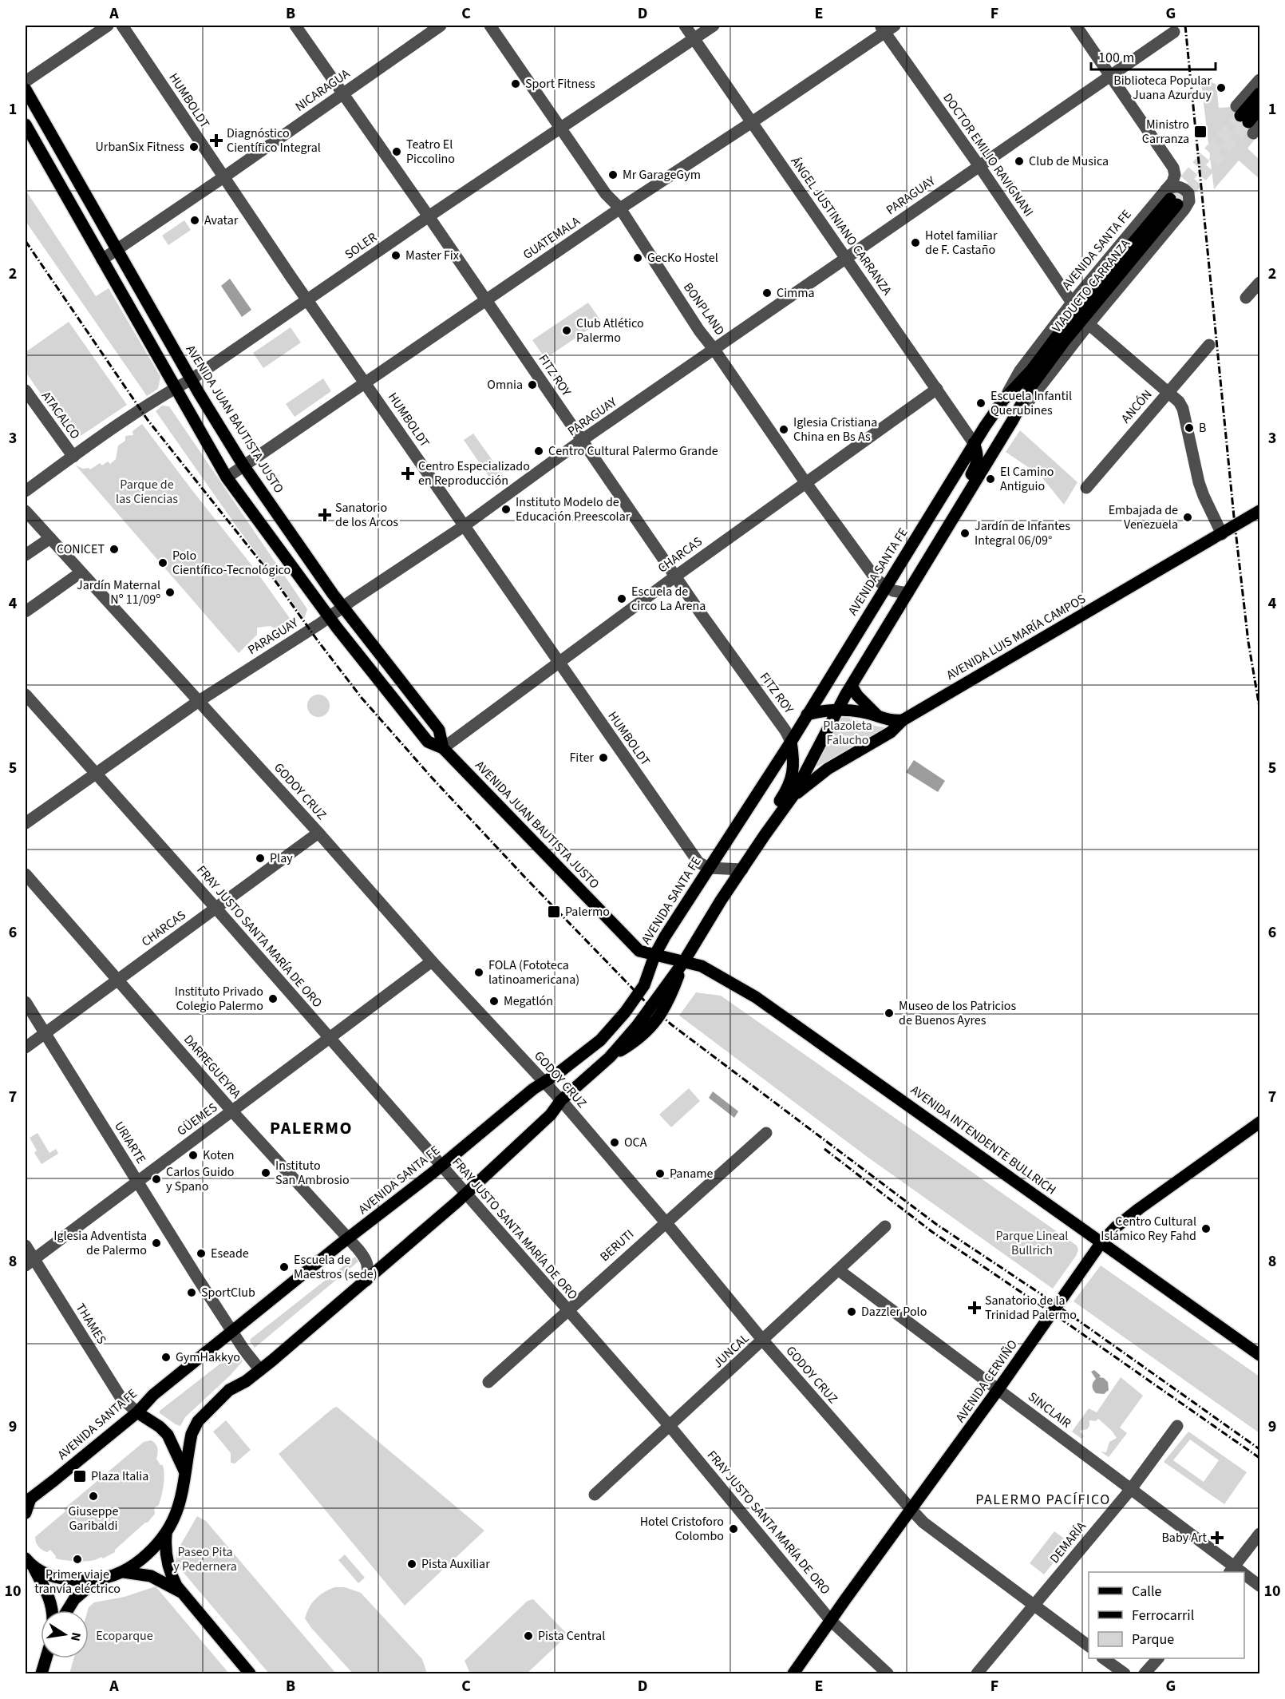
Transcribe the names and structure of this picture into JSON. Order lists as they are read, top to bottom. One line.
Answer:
{"streets":{"main road":["AVENIDA SANTA FE","VIADUCTO CARRANZA","AVENIDA JUAN BAUTISTA JUSTO","AVENIDA LUIS MARÍA CAMPOS","AVENIDA INTENDENTE BULLRICH","AVENIDA CERVIÑO"],"street":["NICARAGUA","HUMBOLDT","DOCTOR EMILIO RAVIGNANI","PARAGUAY","ÁNGEL JUSTINIANO CARRANZA","GUATEMALA","SOLER","BONPLAND","FITZ ROY","ANCÓN","ATACALCO","CHARCAS","GODOY CRUZ","FRAY JUSTO SANTA MARÍA DE ORO","DARREGUEYRA","GÜEMES","URIARTE","BERUTI","THAMES","JUNCAL","SINCLAIR","DEMARÍA"]},"crossings":[["NICARAGUA","HUMBOLDT"],["NICARAGUA","FITZ ROY"],["NICARAGUA","AVENIDA JUAN BAUTISTA JUSTO"],["HUMBOLDT","PARAGUAY"],["HUMBOLDT","GUATEMALA"],["HUMBOLDT","SOLER"],["HUMBOLDT","AVENIDA SANTA FE"],["HUMBOLDT","CHARCAS"],["DOCTOR EMILIO RAVIGNANI","PARAGUAY"],["DOCTOR EMILIO RAVIGNANI","GUATEMALA"],["DOCTOR EMILIO RAVIGNANI","AVENIDA SANTA FE"],["PARAGUAY","ÁNGEL JUSTINIANO CARRANZA"],["PARAGUAY","BONPLAND"],["PARAGUAY","FITZ ROY"],["PARAGUAY","AVENIDA JUAN BAUTISTA JUSTO"],["PARAGUAY","GODOY CRUZ"],["PARAGUAY","FRAY JUSTO SANTA MARÍA DE ORO"],["ÁNGEL JUSTINIANO CARRANZA","GUATEMALA"],["ÁNGEL JUSTINIANO CARRANZA","SOLER"],["ÁNGEL JUSTINIANO CARRANZA","AVENIDA SANTA FE"],["ÁNGEL JUSTINIANO CARRANZA","CHARCAS"],["GUATEMALA","BONPLAND"],["GUATEMALA","FITZ ROY"],["GUATEMALA","AVENIDA JUAN BAUTISTA JUSTO"],["SOLER","BONPLAND"],["SOLER","FITZ ROY"],["SOLER","ATACALCO"],["SOLER","AVENIDA JUAN BAUTISTA JUSTO"],["AVENIDA SANTA FE","VIADUCTO CARRANZA"],["AVENIDA SANTA FE","BONPLAND"],["AVENIDA SANTA FE","FITZ ROY"],["AVENIDA SANTA FE","AVENIDA JUAN BAUTISTA JUSTO"],["AVENIDA SANTA FE","GODOY CRUZ"],["AVENIDA SANTA FE","FRAY JUSTO SANTA MARÍA DE ORO"],["AVENIDA SANTA FE","DARREGUEYRA"],["AVENIDA SANTA FE","URIARTE"],["AVENIDA SANTA FE","THAMES"],["BONPLAND","CHARCAS"],["FITZ ROY","CHARCAS"],["AVENIDA JUAN BAUTISTA JUSTO","CHARCAS"],["AVENIDA JUAN BAUTISTA JUSTO","AVENIDA INTENDENTE BULLRICH"],["CHARCAS","GODOY CRUZ"],["CHARCAS","FRAY JUSTO SANTA MARÍA DE ORO"],["CHARCAS","DARREGUEYRA"],["CHARCAS","URIARTE"],["GODOY CRUZ","GÜEMES"],["GODOY CRUZ","BERUTI"],["GODOY CRUZ","JUNCAL"],["GODOY CRUZ","AVENIDA CERVIÑO"],["GODOY CRUZ","DEMARÍA"],["FRAY JUSTO SANTA MARÍA DE ORO","GÜEMES"],["FRAY JUSTO SANTA MARÍA DE ORO","BERUTI"],["FRAY JUSTO SANTA MARÍA DE ORO","JUNCAL"],["FRAY JUSTO SANTA MARÍA DE ORO","AVENIDA CERVIÑO"],["DARREGUEYRA","GÜEMES"],["GÜEMES","URIARTE"],["GÜEMES","THAMES"],["AVENIDA INTENDENTE BULLRICH","AVENIDA CERVIÑO"],["JUNCAL","SINCLAIR"],["AVENIDA CERVIÑO","SINCLAIR"],["SINCLAIR","DEMARÍA"]],"districts":["PALERMO","PALERMO PACÍFICO"],"parks":["Parque de las Ciencias","Plazoleta Falucho","Parque Lineal Bullrich","Paseo Pita y Pedernera","Ecoparque"],"places":{"other":["Sport Fitness","Biblioteca Popular Juana Azurduy","UrbanSix Fitness","Teatro El Piccolino","Club de Musica","Mr GarageGym","Avatar","Hotel familiar de F. Castaño","Master Fix","GecKo Hostel","Cimma","Club Atlético Palermo","Omnia","Escuela Infantil Querubines","B","Iglesia Cristiana China en Bs As","Centro Cultural Palermo Grande","El Camino Antiguio","Instituto Modelo de Educación Preescolar","Embajada de Venezuela","Jardín de Infantes Integral 06/09°","CONICET","Polo Científico-Tecnológico","Jardín Maternal Nº 11/09º","Escuela de circo La Arena","Fiter","Play","FOLA (Fototeca latinoamericana)","Instituto Privado Colegio Palermo","Megatlón","Museo de los Patricios de Buenos Ayres","OCA","Koten","Instituto San Ambrosio","Paname","Carlos Guido y Spano","Centro Cultural Islámico Rey Fahd","Iglesia Adventista de Palermo","Eseade","Escuela de Maestros (sede)","SportClub","Dazzler Polo","GymHakkyo","Giuseppe Garibaldi","Hotel Cristoforo Colombo","Primer viaje tranvía eléctrico","Pista Auxiliar","Pista Central"],"transit":["Ministro Carranza","Palermo","Plaza Italia"],"health":["Diagnóstico Científico Integral","Centro Especializado en Reproducción","Sanatorio de los Arcos","Sanatorio de la Trinidad Palermo","Baby Art"]},"legend":["Calle","Ferrocarril","Parque"],"scale_bar":"100 m","north":"right","grid":{"columns":["A","B","C","D","E","F","G"],"rows":["1","2","3","4","5","6","7","8","9","10"]}}
